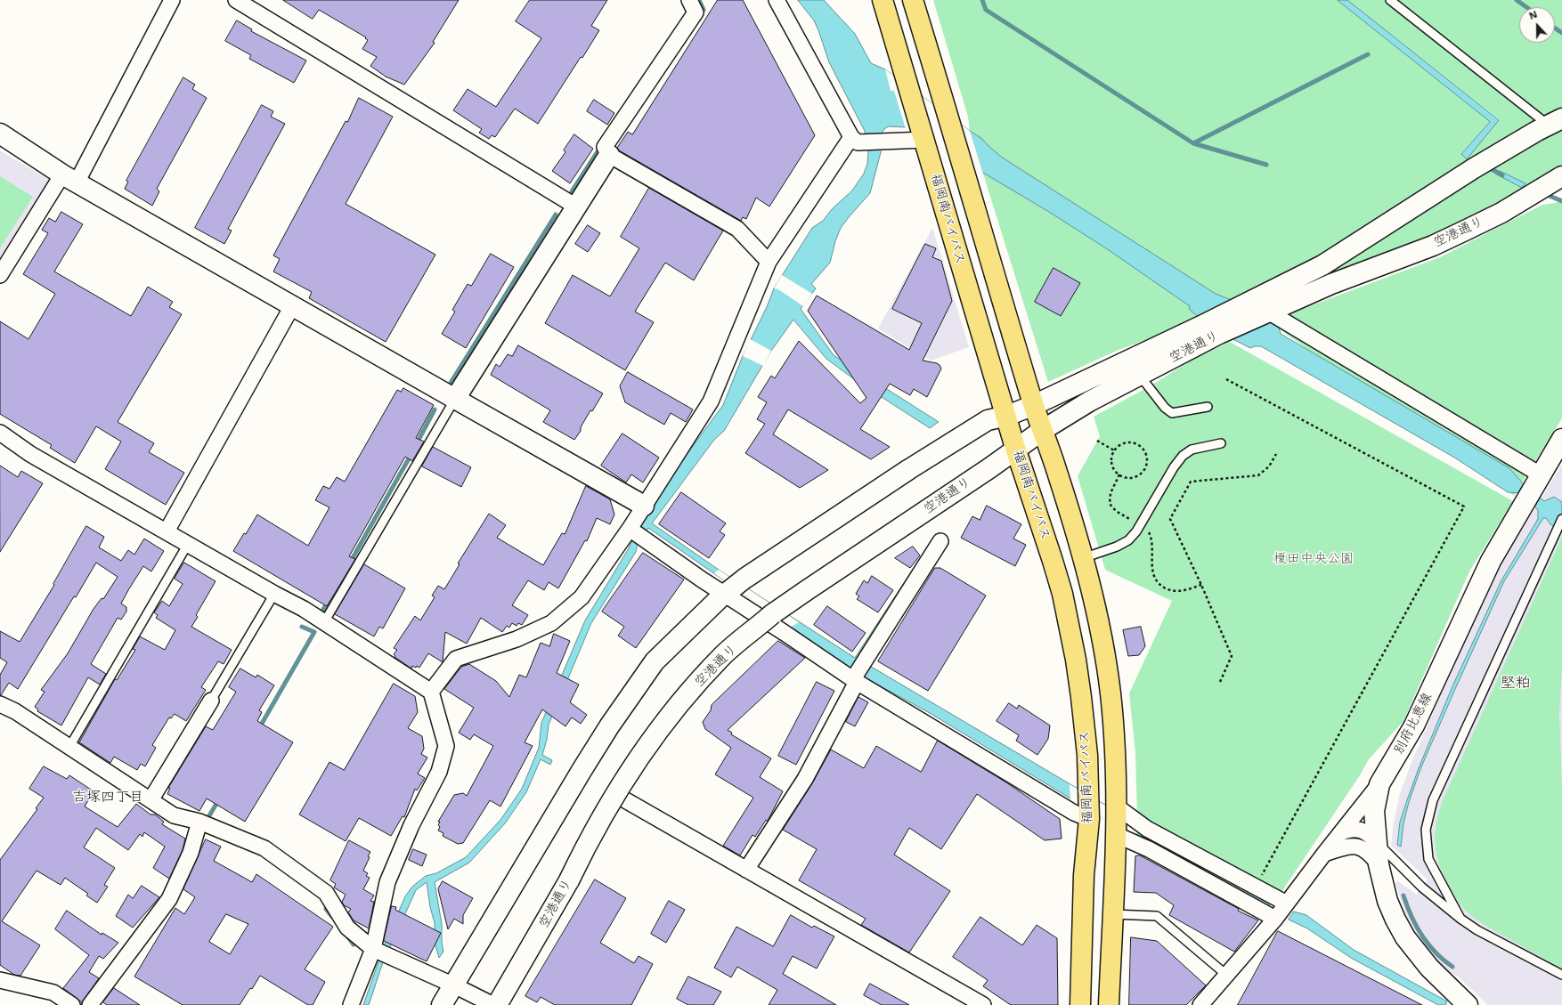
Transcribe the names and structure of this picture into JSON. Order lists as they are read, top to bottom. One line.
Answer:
{"streets":{"highway":["福岡南バイパス"],"street":["空港通り","別府比恵線"]},"crossings":[["福岡南バイパス","空港通り"]],"districts":["堅粕","吉塚四丁目"],"parks":["榎田中央公園"],"north":"top"}
